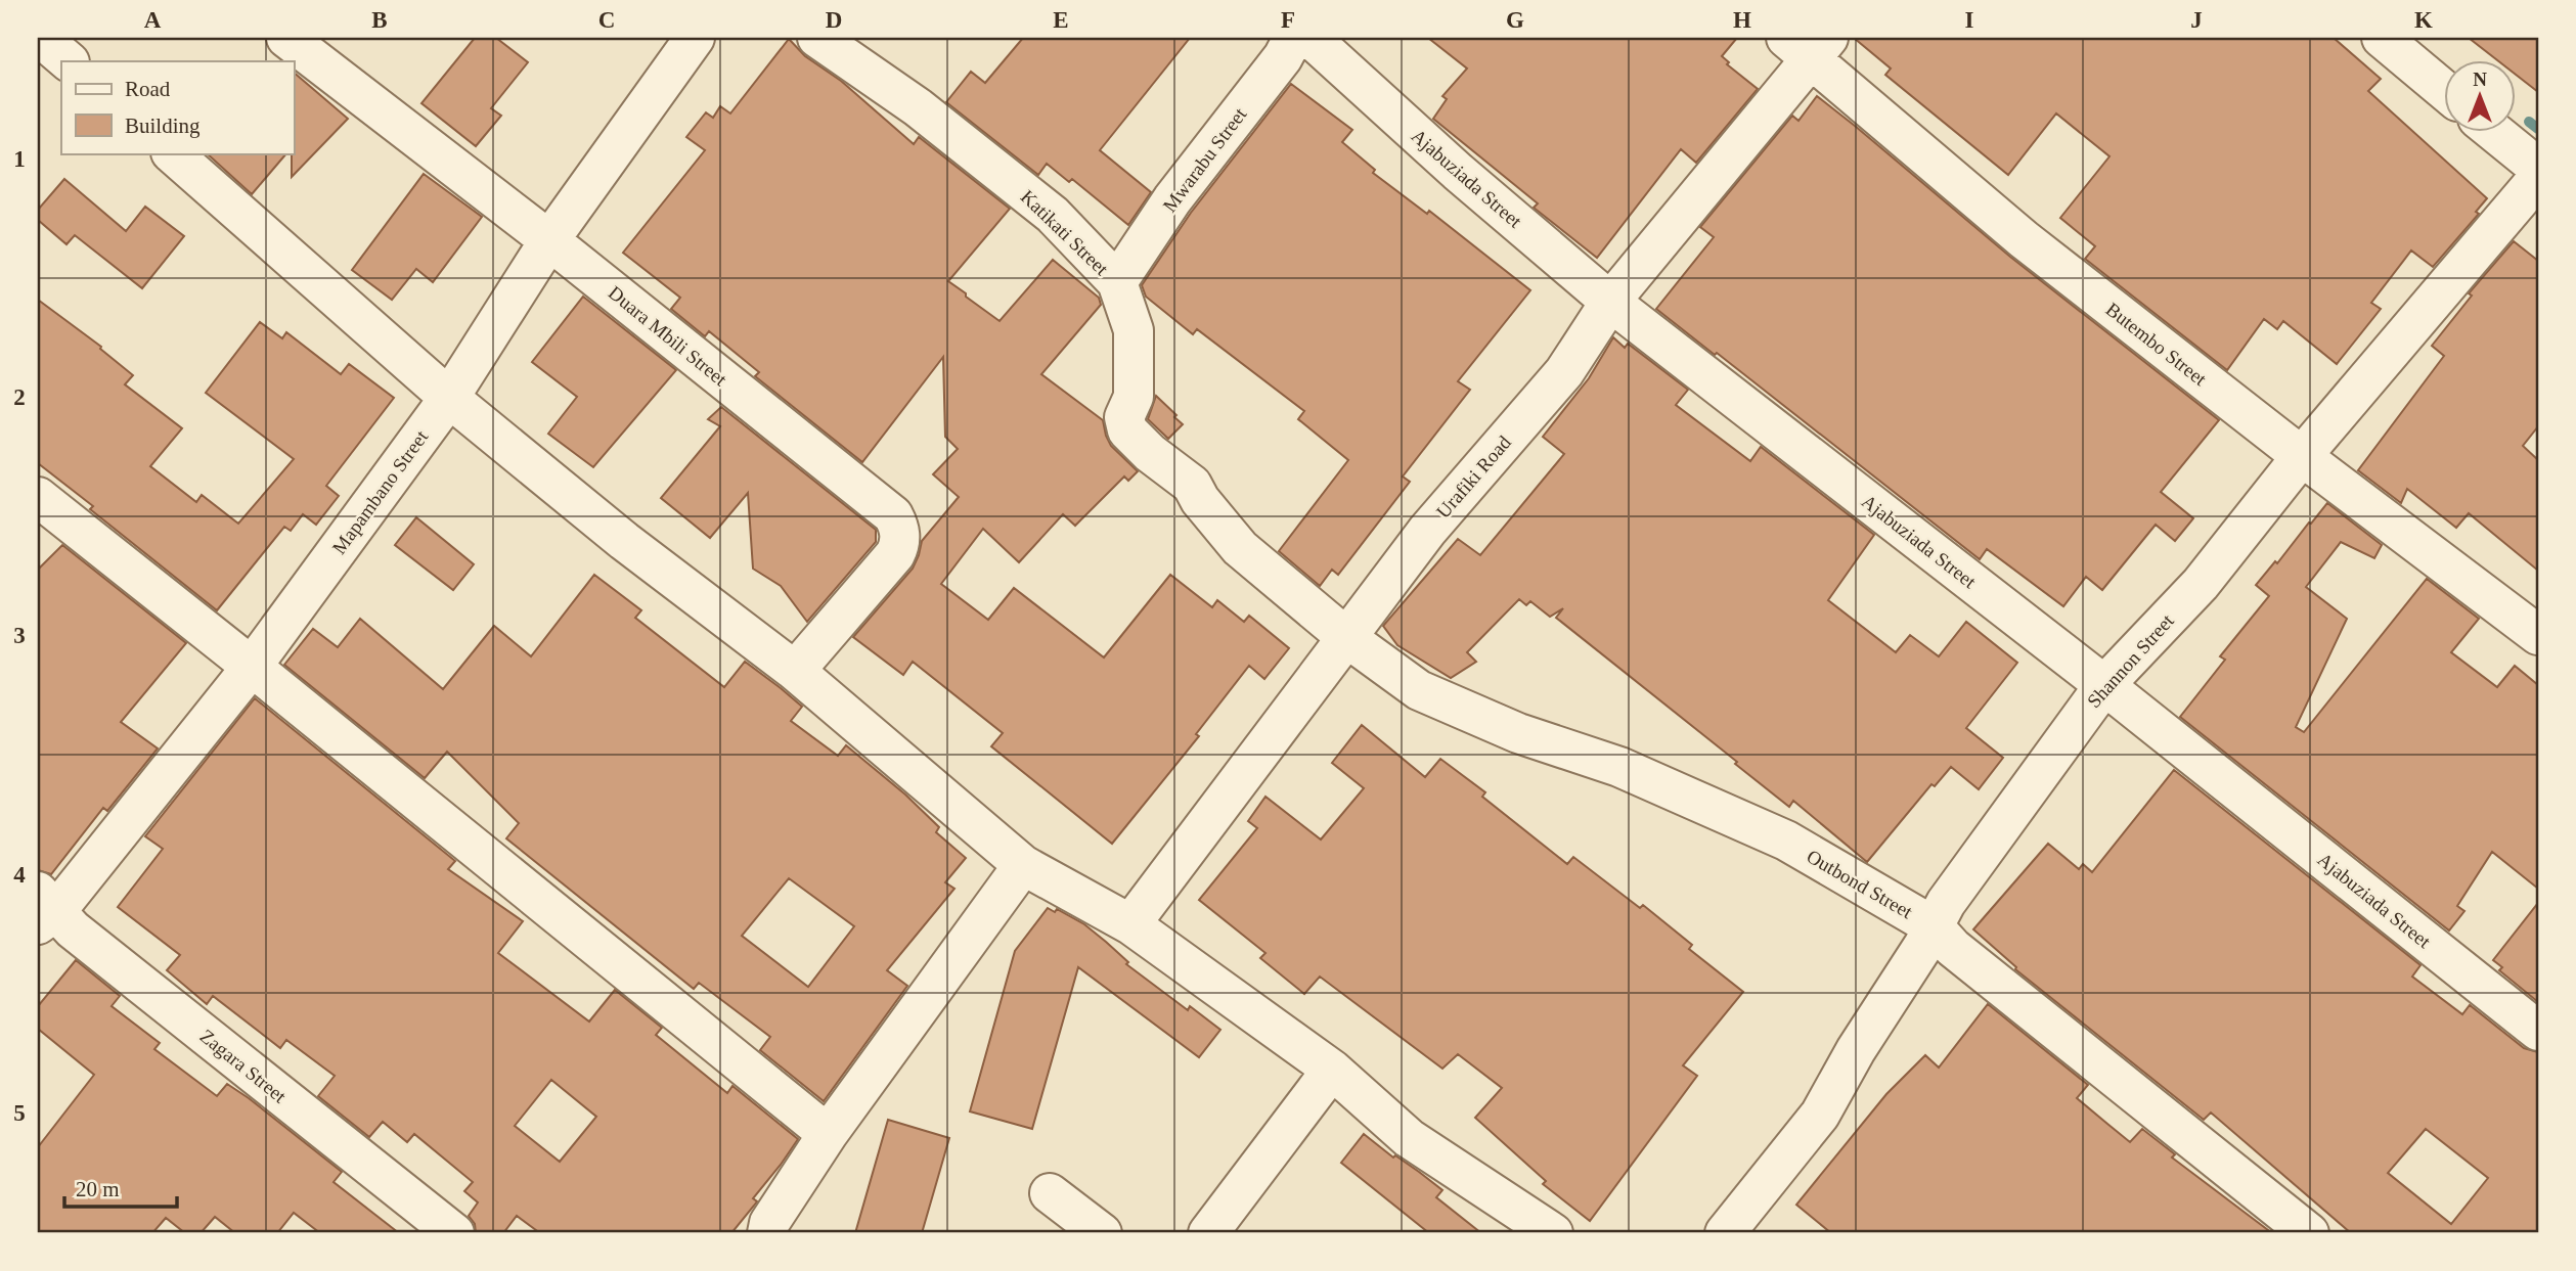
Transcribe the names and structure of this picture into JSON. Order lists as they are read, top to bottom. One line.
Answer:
{"streets":{"street":["Mwarabu Street","Ajabuziada Street","Katikati Street","Duara Mbili Street","Butembo Street","Urafiki Road","Mapambano Street","Shannon Street","Outbond Street","Zagara Street"]},"crossings":[["Mwarabu Street","Katikati Street"],["Ajabuziada Street","Urafiki Road"],["Ajabuziada Street","Shannon Street"],["Katikati Street","Urafiki Road"],["Katikati Street","Outbond Street"],["Duara Mbili Street","Mapambano Street"],["Butembo Street","Urafiki Road"],["Butembo Street","Shannon Street"],["Urafiki Road","Outbond Street"],["Mapambano Street","Zagara Street"],["Shannon Street","Outbond Street"]],"legend":["Road","Building"],"scale_bar":"20 m","north":"top","grid":{"columns":["A","B","C","D","E","F","G","H","I","J","K"],"rows":["1","2","3","4","5"]}}
